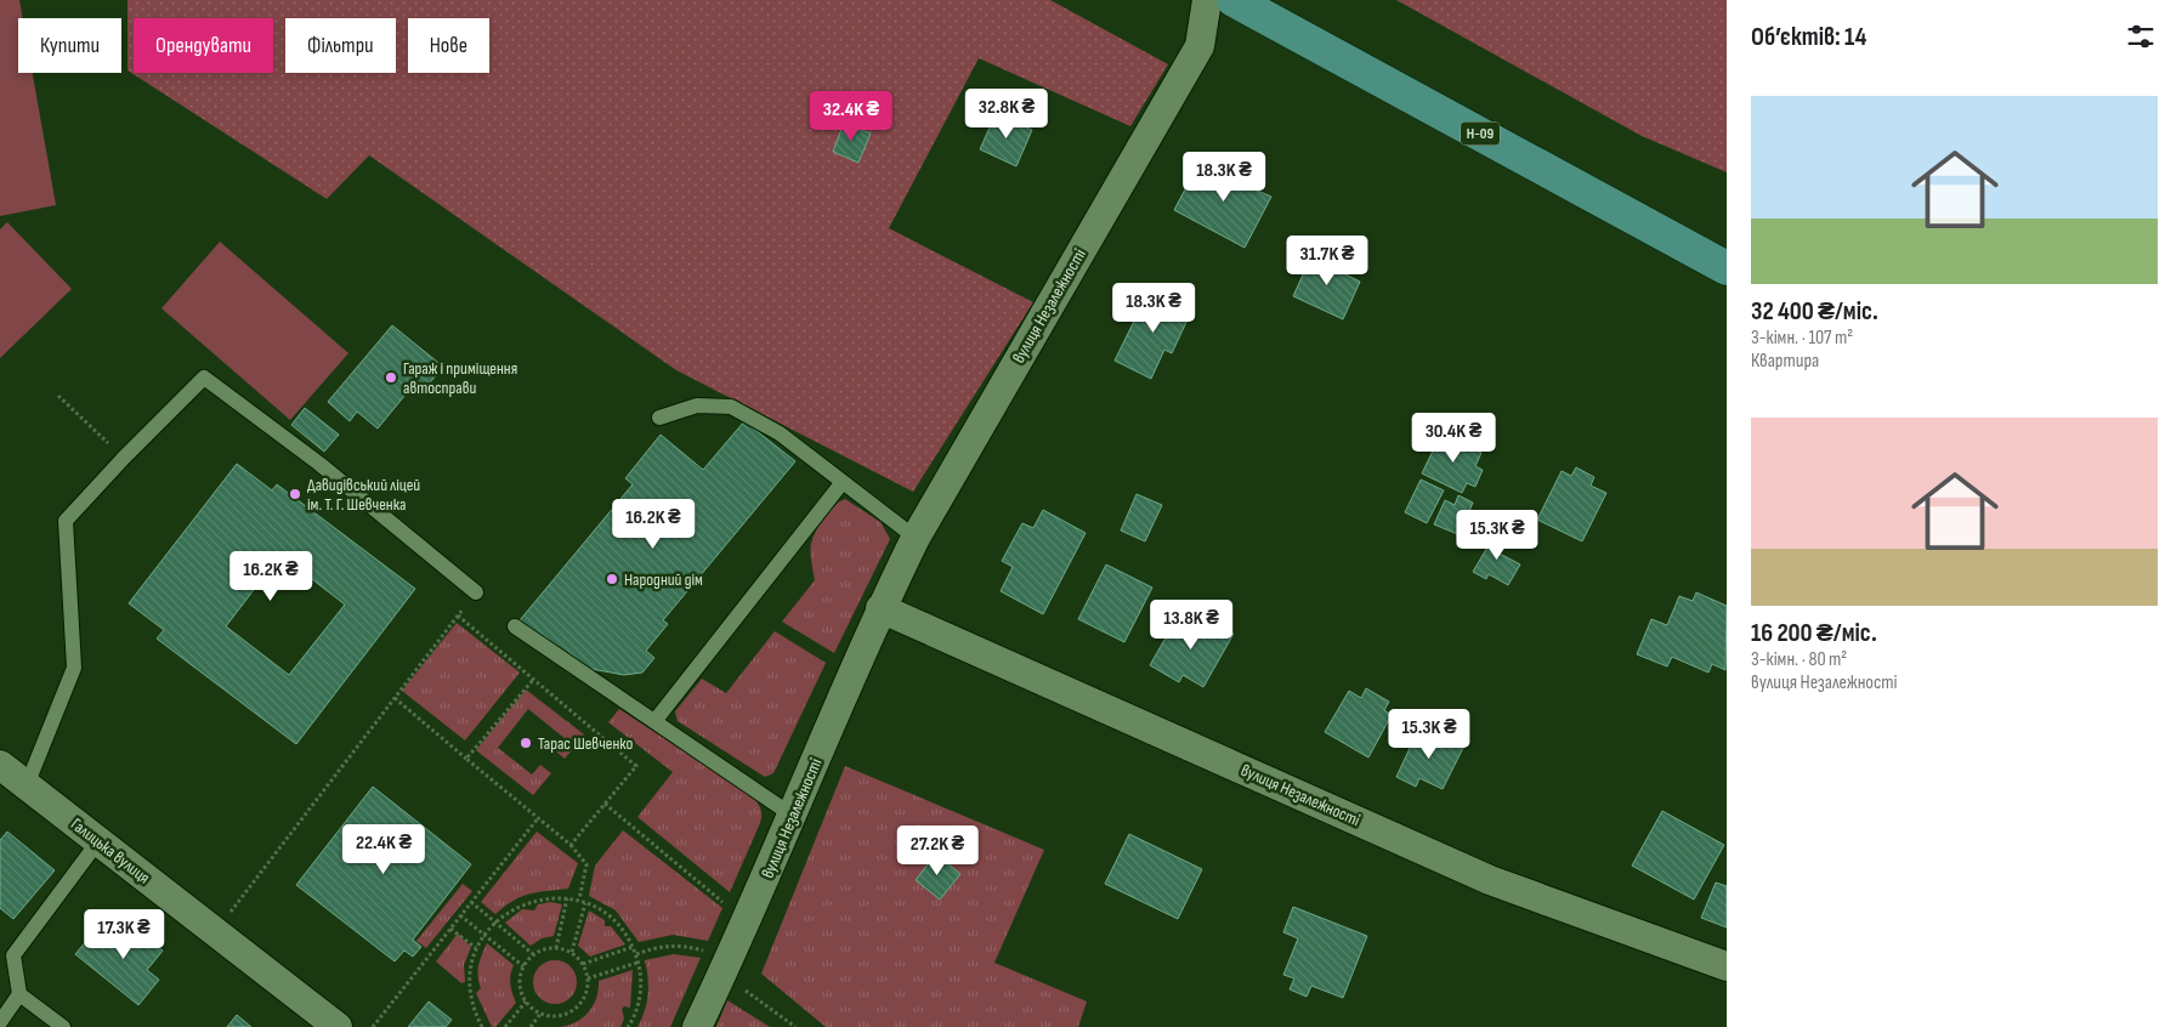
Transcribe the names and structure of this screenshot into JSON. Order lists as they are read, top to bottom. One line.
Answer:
{"streets":{"main road":["Н-09"],"street":["вулиця Незалежності","Галицька вулиця"]},"places":["Гараж і приміщення автосправи","Давидівський ліцей ім. Т. Г. Шевченка","Народний дім","Тарас Шевченко"],"page":{"heading":"Об’єктів: 14","chip":["Купити","Орендувати","Фільтри","Нове"],"list":[{"name":"32 400 ₴/міс.","note":"3-кімн. · 107 m² · Квартира"},{"name":"16 200 ₴/міс.","note":"3-кімн. · 80 m² · вулиця Незалежності"}],"price":["32.8K ₴","32.4K ₴","18.3K ₴","31.7K ₴","18.3K ₴","30.4K ₴","16.2K ₴","15.3K ₴","16.2K ₴","13.8K ₴","15.3K ₴","22.4K ₴","27.2K ₴","17.3K ₴"]}}
